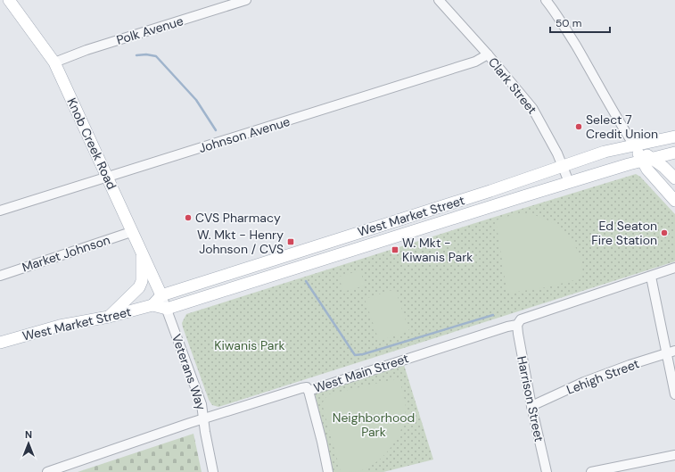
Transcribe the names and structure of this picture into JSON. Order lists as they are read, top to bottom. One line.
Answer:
{"streets":{"main road":["Knob Creek Road","West Market Street"],"street":["Polk Avenue","Clark Street","Johnson Avenue","Market Johnson","Veterans Way","West Main Street","Lehigh Street","Harrison Street"]},"crossings":[["Polk Avenue","Knob Creek Road"],["Clark Street","Johnson Avenue"],["Clark Street","West Market Street"],["Johnson Avenue","Knob Creek Road"],["Knob Creek Road","West Market Street"],["Knob Creek Road","Market Johnson"],["Knob Creek Road","Veterans Way"],["West Market Street","Veterans Way"],["Veterans Way","West Main Street"],["West Main Street","Harrison Street"],["Lehigh Street","Harrison Street"]],"parks":["Kiwanis Park","Neighborhood Park"],"places":{"other":["Select 7 Credit Union","CVS Pharmacy","Ed Seaton Fire Station"],"transit":["W. Mkt - Henry Johnson / CVS","W. Mkt - Kiwanis Park"]},"scale_bar":"50 m","north":"top"}
